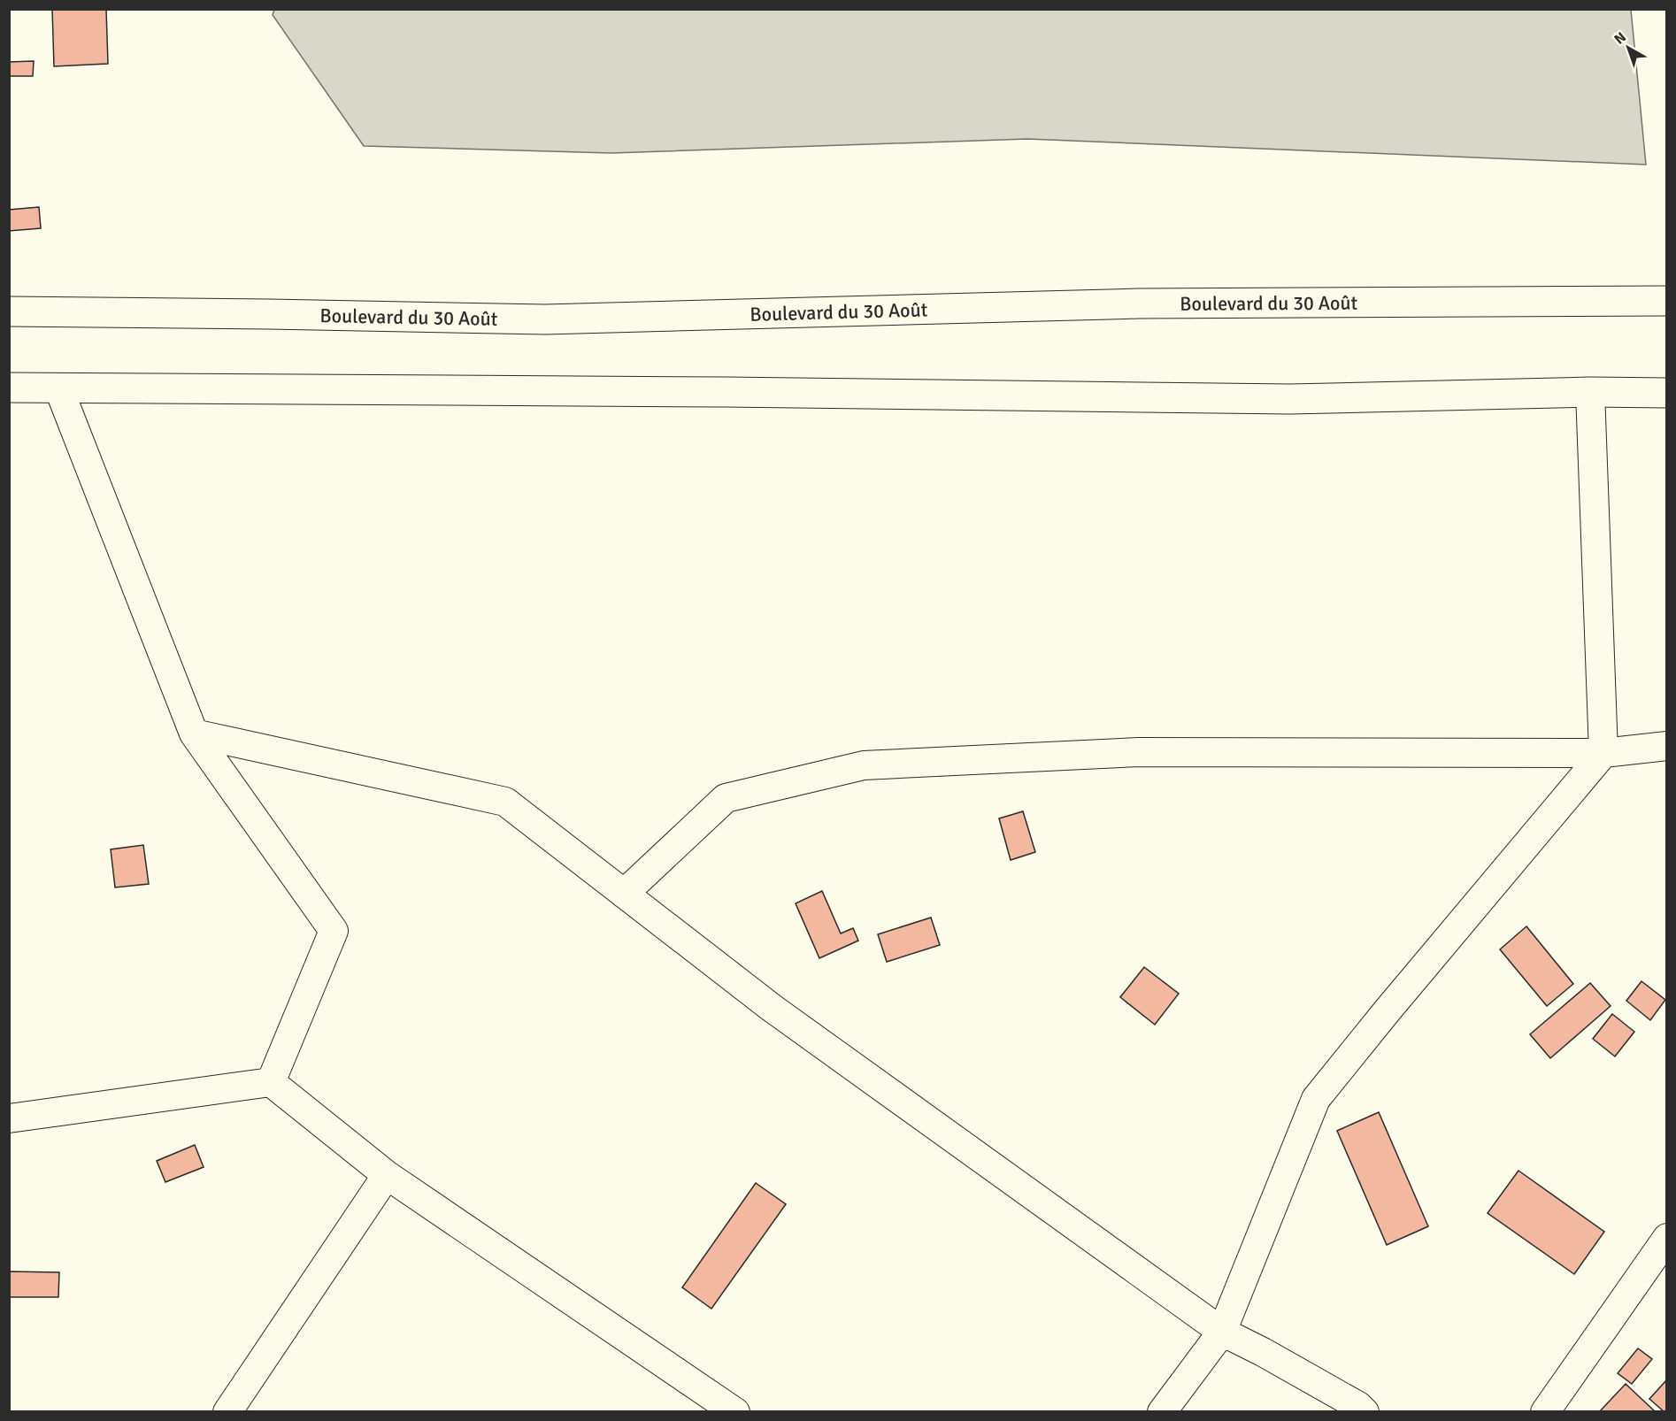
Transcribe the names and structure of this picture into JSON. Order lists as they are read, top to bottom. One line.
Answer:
{"streets":{"highway":["Boulevard du 30 Août"]},"north":"top left"}
